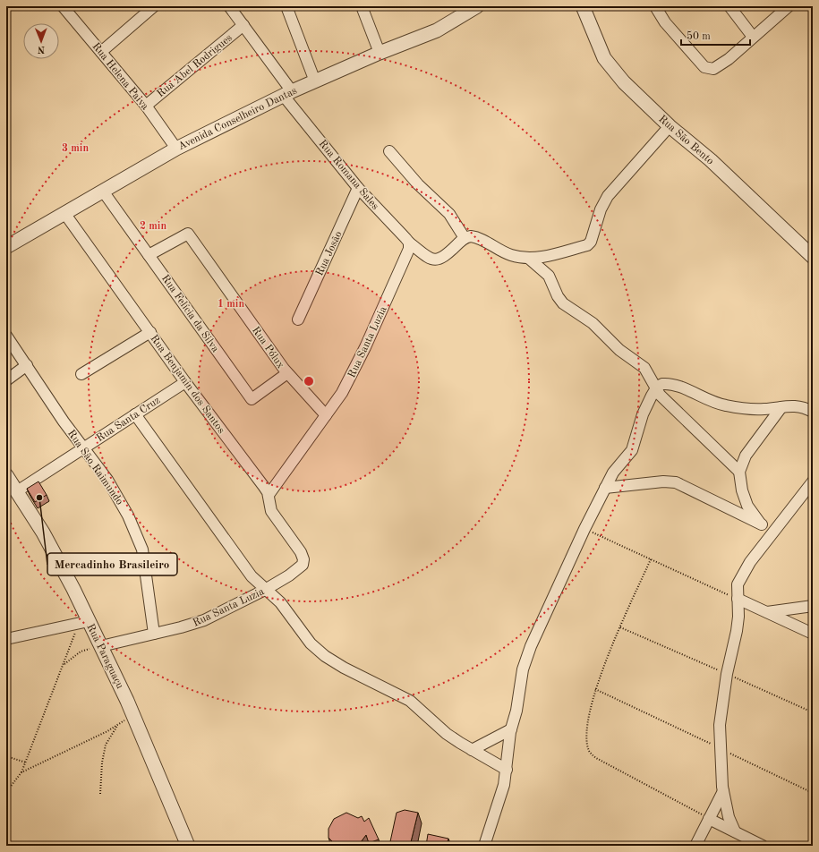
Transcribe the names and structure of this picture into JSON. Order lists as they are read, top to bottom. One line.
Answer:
{"streets":{"street":["Rua Abel Rodrigues","Rua Helena Paiva","Avenida Conselheiro Dantas","Rua São Bento","Rua Romana Sales","Rua Josão","Rua Felícia da Silva","Rua Santa Luzia","Rua Pólux","Rua Benjamin dos Santos","Rua Santa Cruz","Rua São Raimundo","Rua Paraguaçu"]},"crossings":[["Rua Abel Rodrigues","Rua Helena Paiva"],["Rua Abel Rodrigues","Rua Romana Sales"],["Rua Helena Paiva","Avenida Conselheiro Dantas"],["Avenida Conselheiro Dantas","Rua Romana Sales"],["Avenida Conselheiro Dantas","Rua Felícia da Silva"],["Avenida Conselheiro Dantas","Rua Benjamin dos Santos"],["Rua Romana Sales","Rua Josão"],["Rua Romana Sales","Rua Santa Luzia"],["Rua Felícia da Silva","Rua Pólux"],["Rua Santa Luzia","Rua Pólux"],["Rua Santa Luzia","Rua Benjamin dos Santos"],["Rua Santa Luzia","Rua São Raimundo"],["Rua Santa Luzia","Rua Paraguaçu"],["Rua Benjamin dos Santos","Rua Santa Cruz"],["Rua Santa Cruz","Rua São Raimundo"],["Rua Santa Cruz","Rua Paraguaçu"]],"places":["Mercadinho Brasileiro"],"scale_bar":"50 m","north":"bottom","rings":["3 min","2 min","1 min"]}
